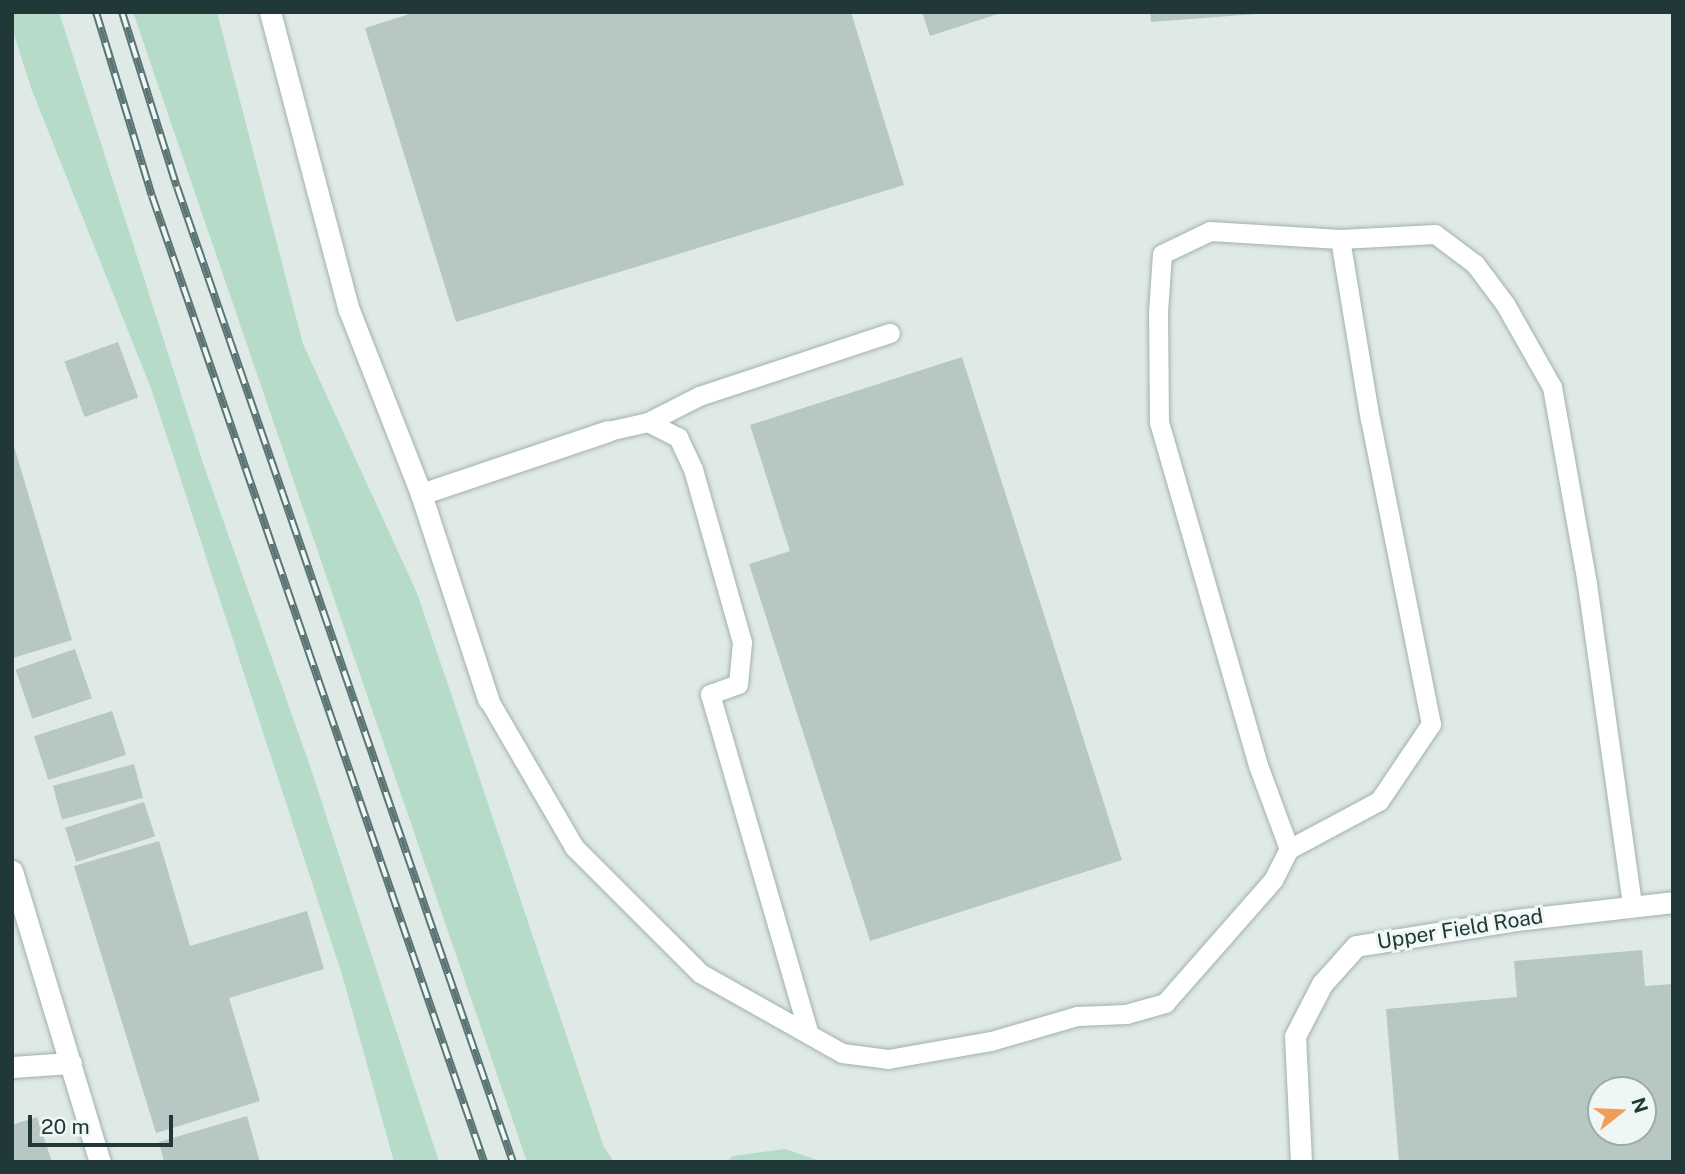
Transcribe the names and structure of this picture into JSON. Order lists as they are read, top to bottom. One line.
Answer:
{"streets":{"street":["Upper Field Road"]},"scale_bar":"20 m","north":"right"}
